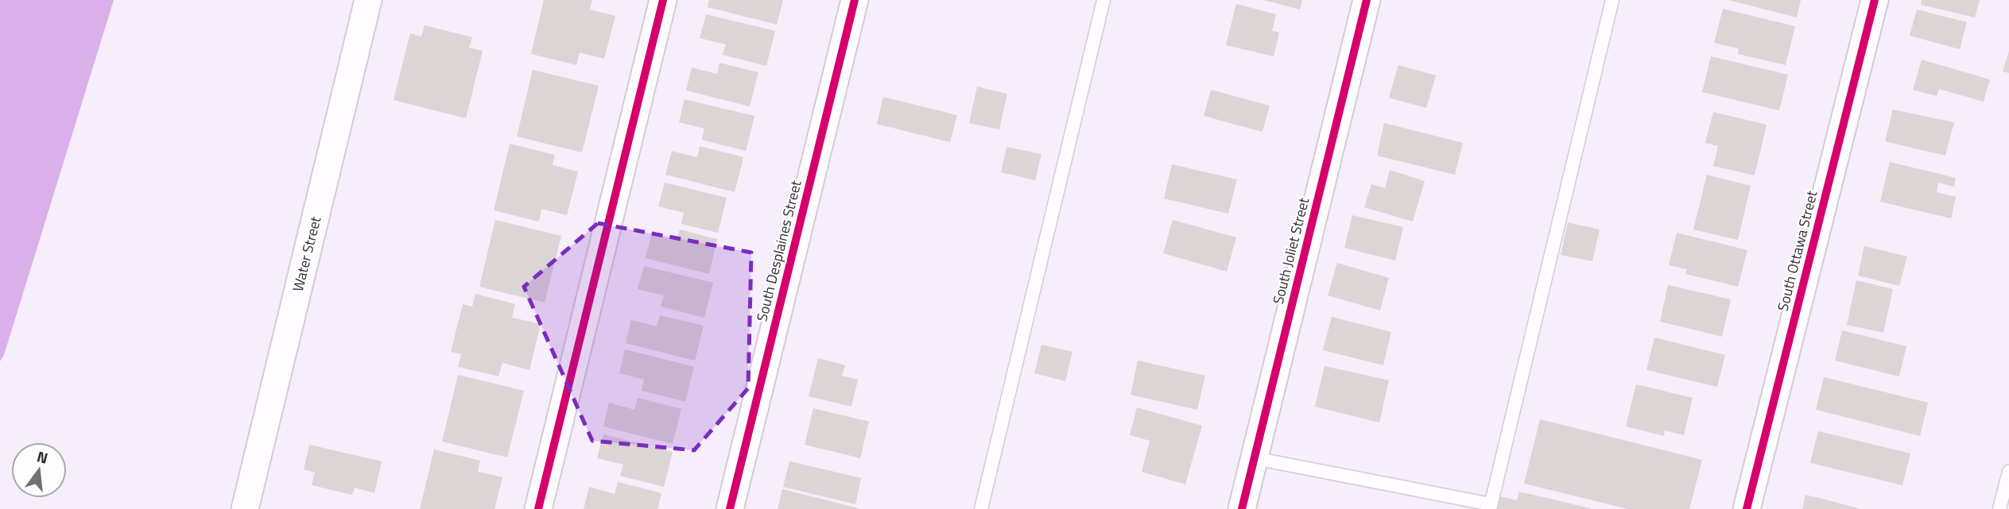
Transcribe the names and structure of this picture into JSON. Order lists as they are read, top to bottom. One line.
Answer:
{"streets":{"street":["South Desplaines Street","South Joliet Street","South Ottawa Street","Water Street"]},"north":"top"}
